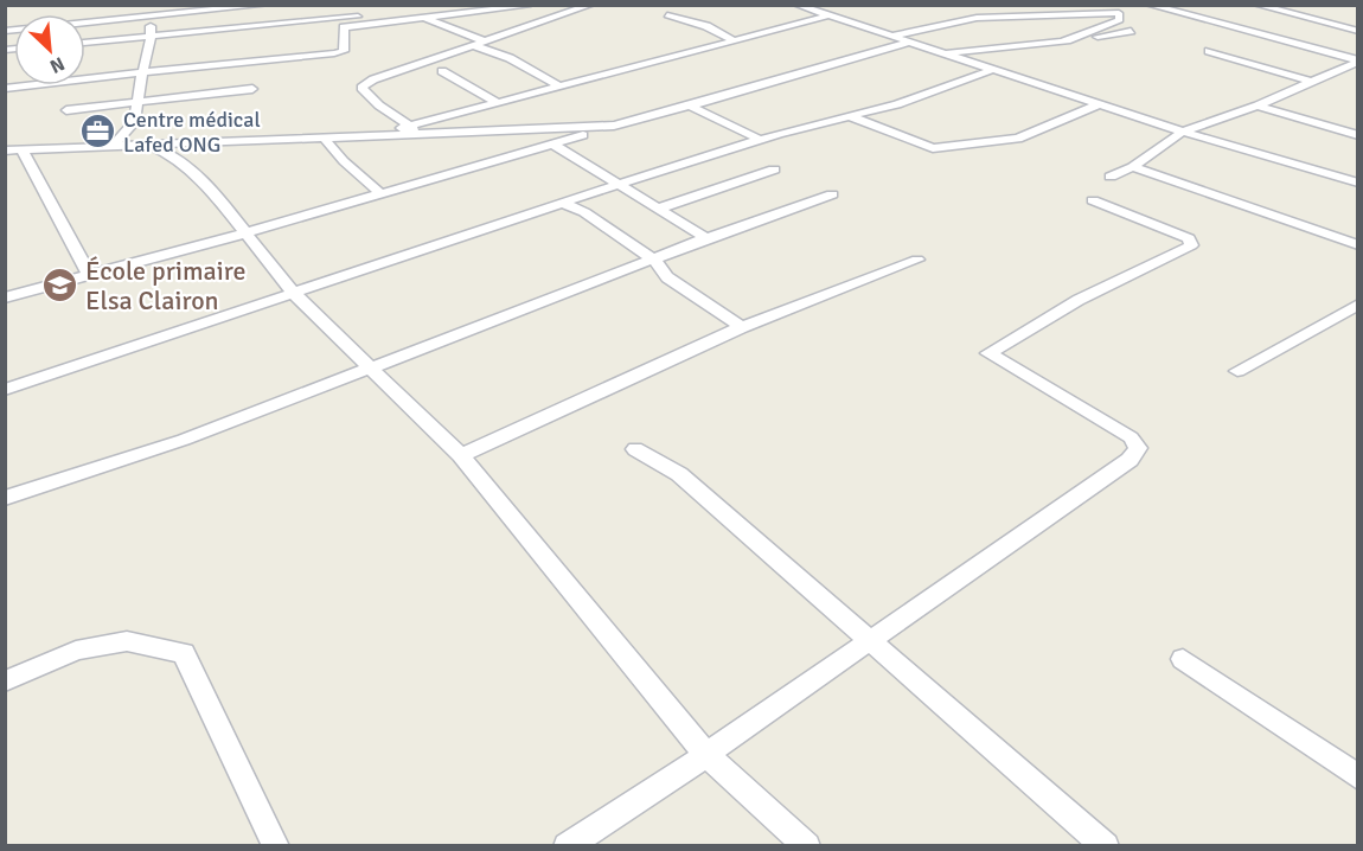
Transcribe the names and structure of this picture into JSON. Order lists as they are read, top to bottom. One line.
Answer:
{"places":{"office":["Centre médical Lafed ONG"],"school or university":["École primaire Elsa Clairon"]},"north":"bottom right"}
